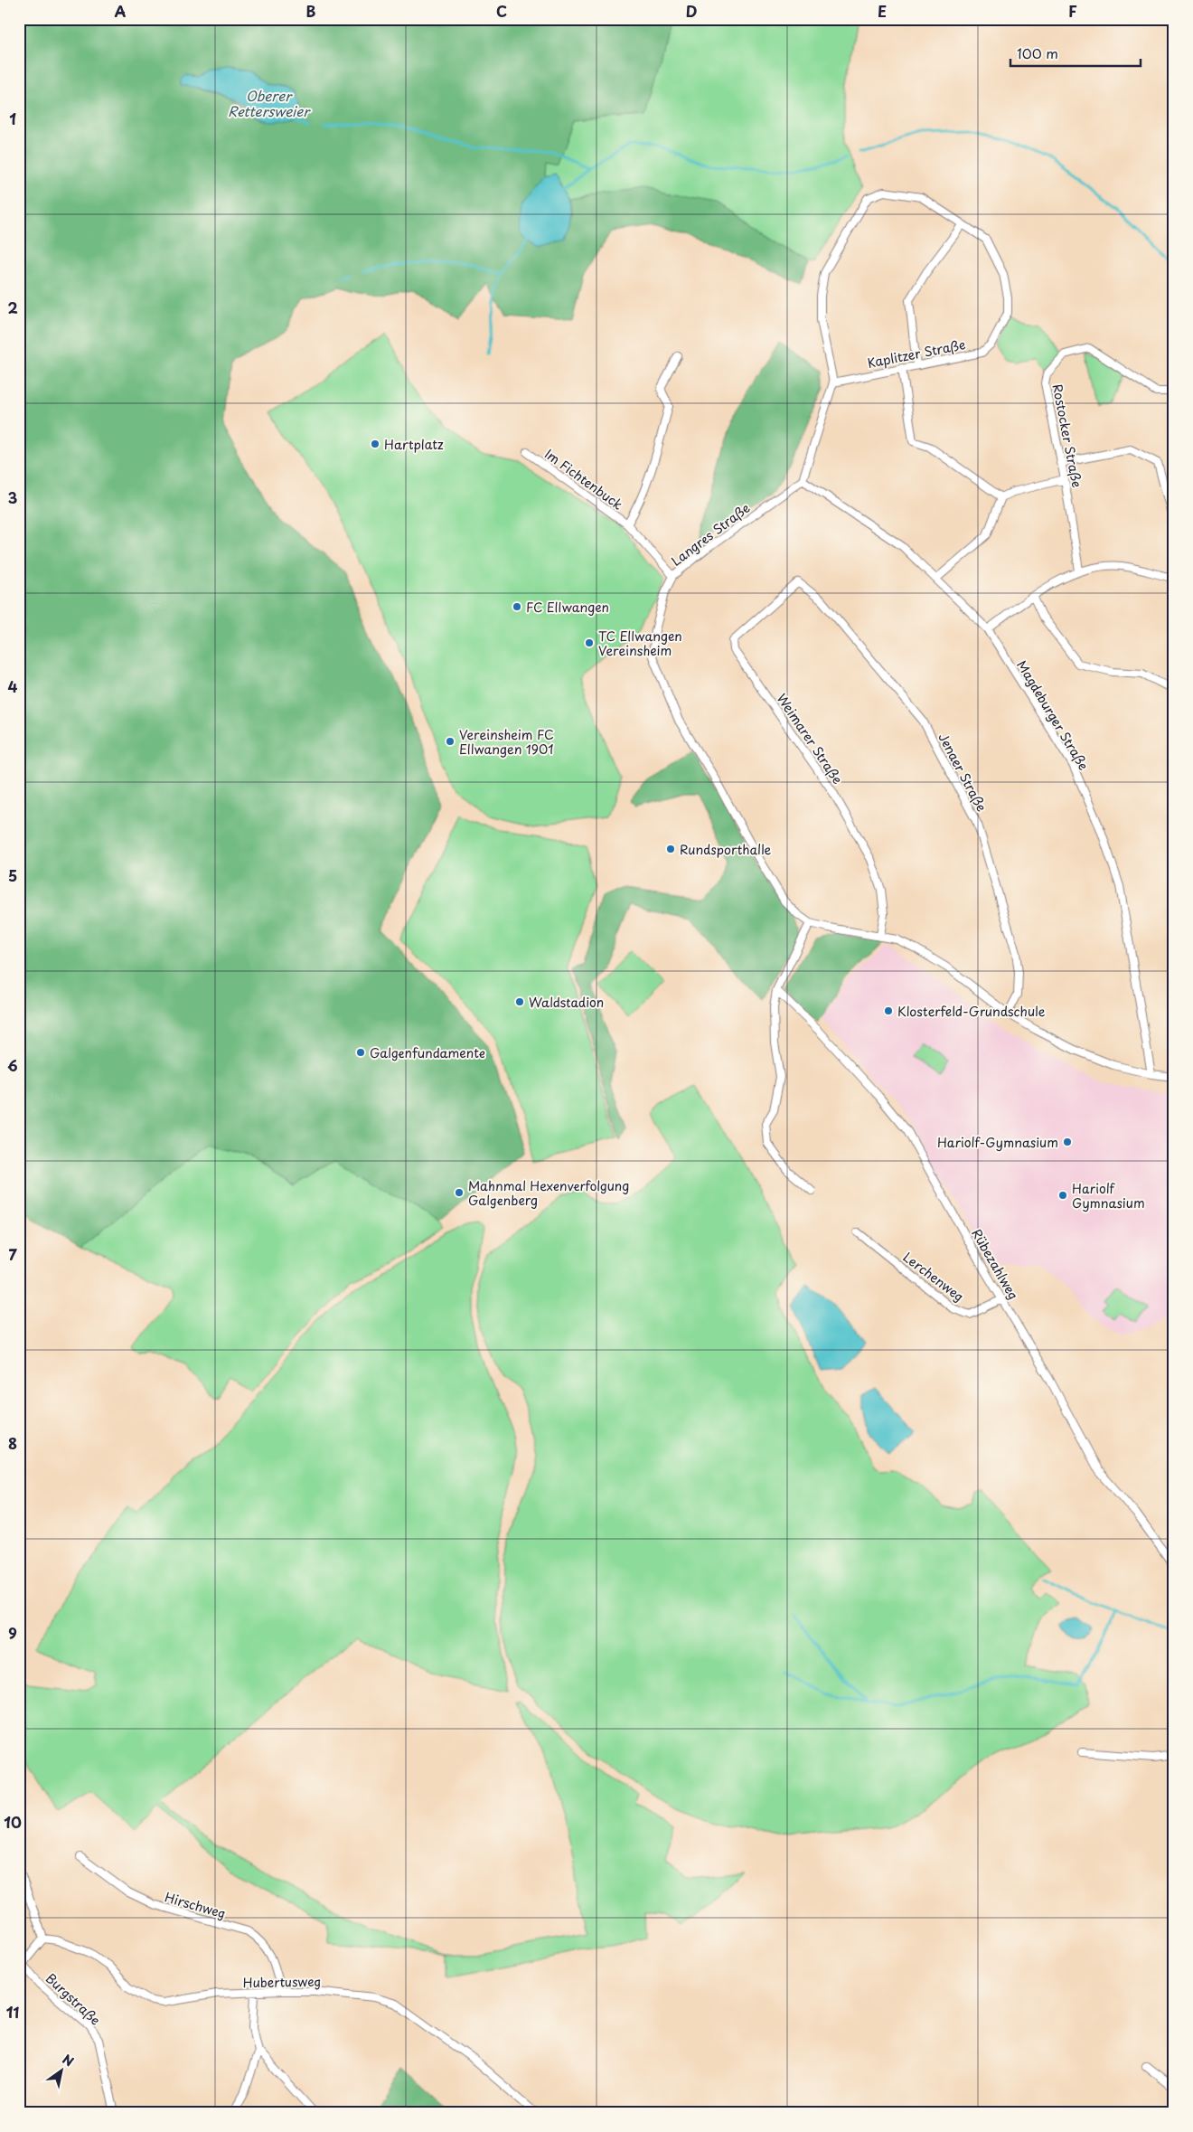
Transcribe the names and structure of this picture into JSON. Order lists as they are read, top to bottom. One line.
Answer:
{"streets":{"street":["Kaplitzer Straße","Rostocker Straße","Im Fichtenbuck","Langres Straße","Magdeburger Straße","Weimarer Straße","Jenaer Straße","Rübezahlweg","Lerchenweg","Hirschweg","Hubertusweg","Burgstraße"]},"crossings":[["Im Fichtenbuck","Langres Straße"],["Langres Straße","Magdeburger Straße"],["Weimarer Straße","Jenaer Straße"],["Rübezahlweg","Lerchenweg"],["Hirschweg","Hubertusweg"]],"water":["Oberer Rettersweier"],"places":["Hartplatz","FC Ellwangen","TC Ellwangen Vereinsheim","Vereinsheim FC Ellwangen 1901","Rundsporthalle","Waldstadion","Klosterfeld-Grundschule","Galgenfundamente","Hariolf-Gymnasium","Mahnmal Hexenverfolgung Galgenberg","Hariolf Gymnasium"],"scale_bar":"100 m","north":"top right","grid":{"columns":["A","B","C","D","E","F"],"rows":["1","2","3","4","5","6","7","8","9","10","11"]}}
